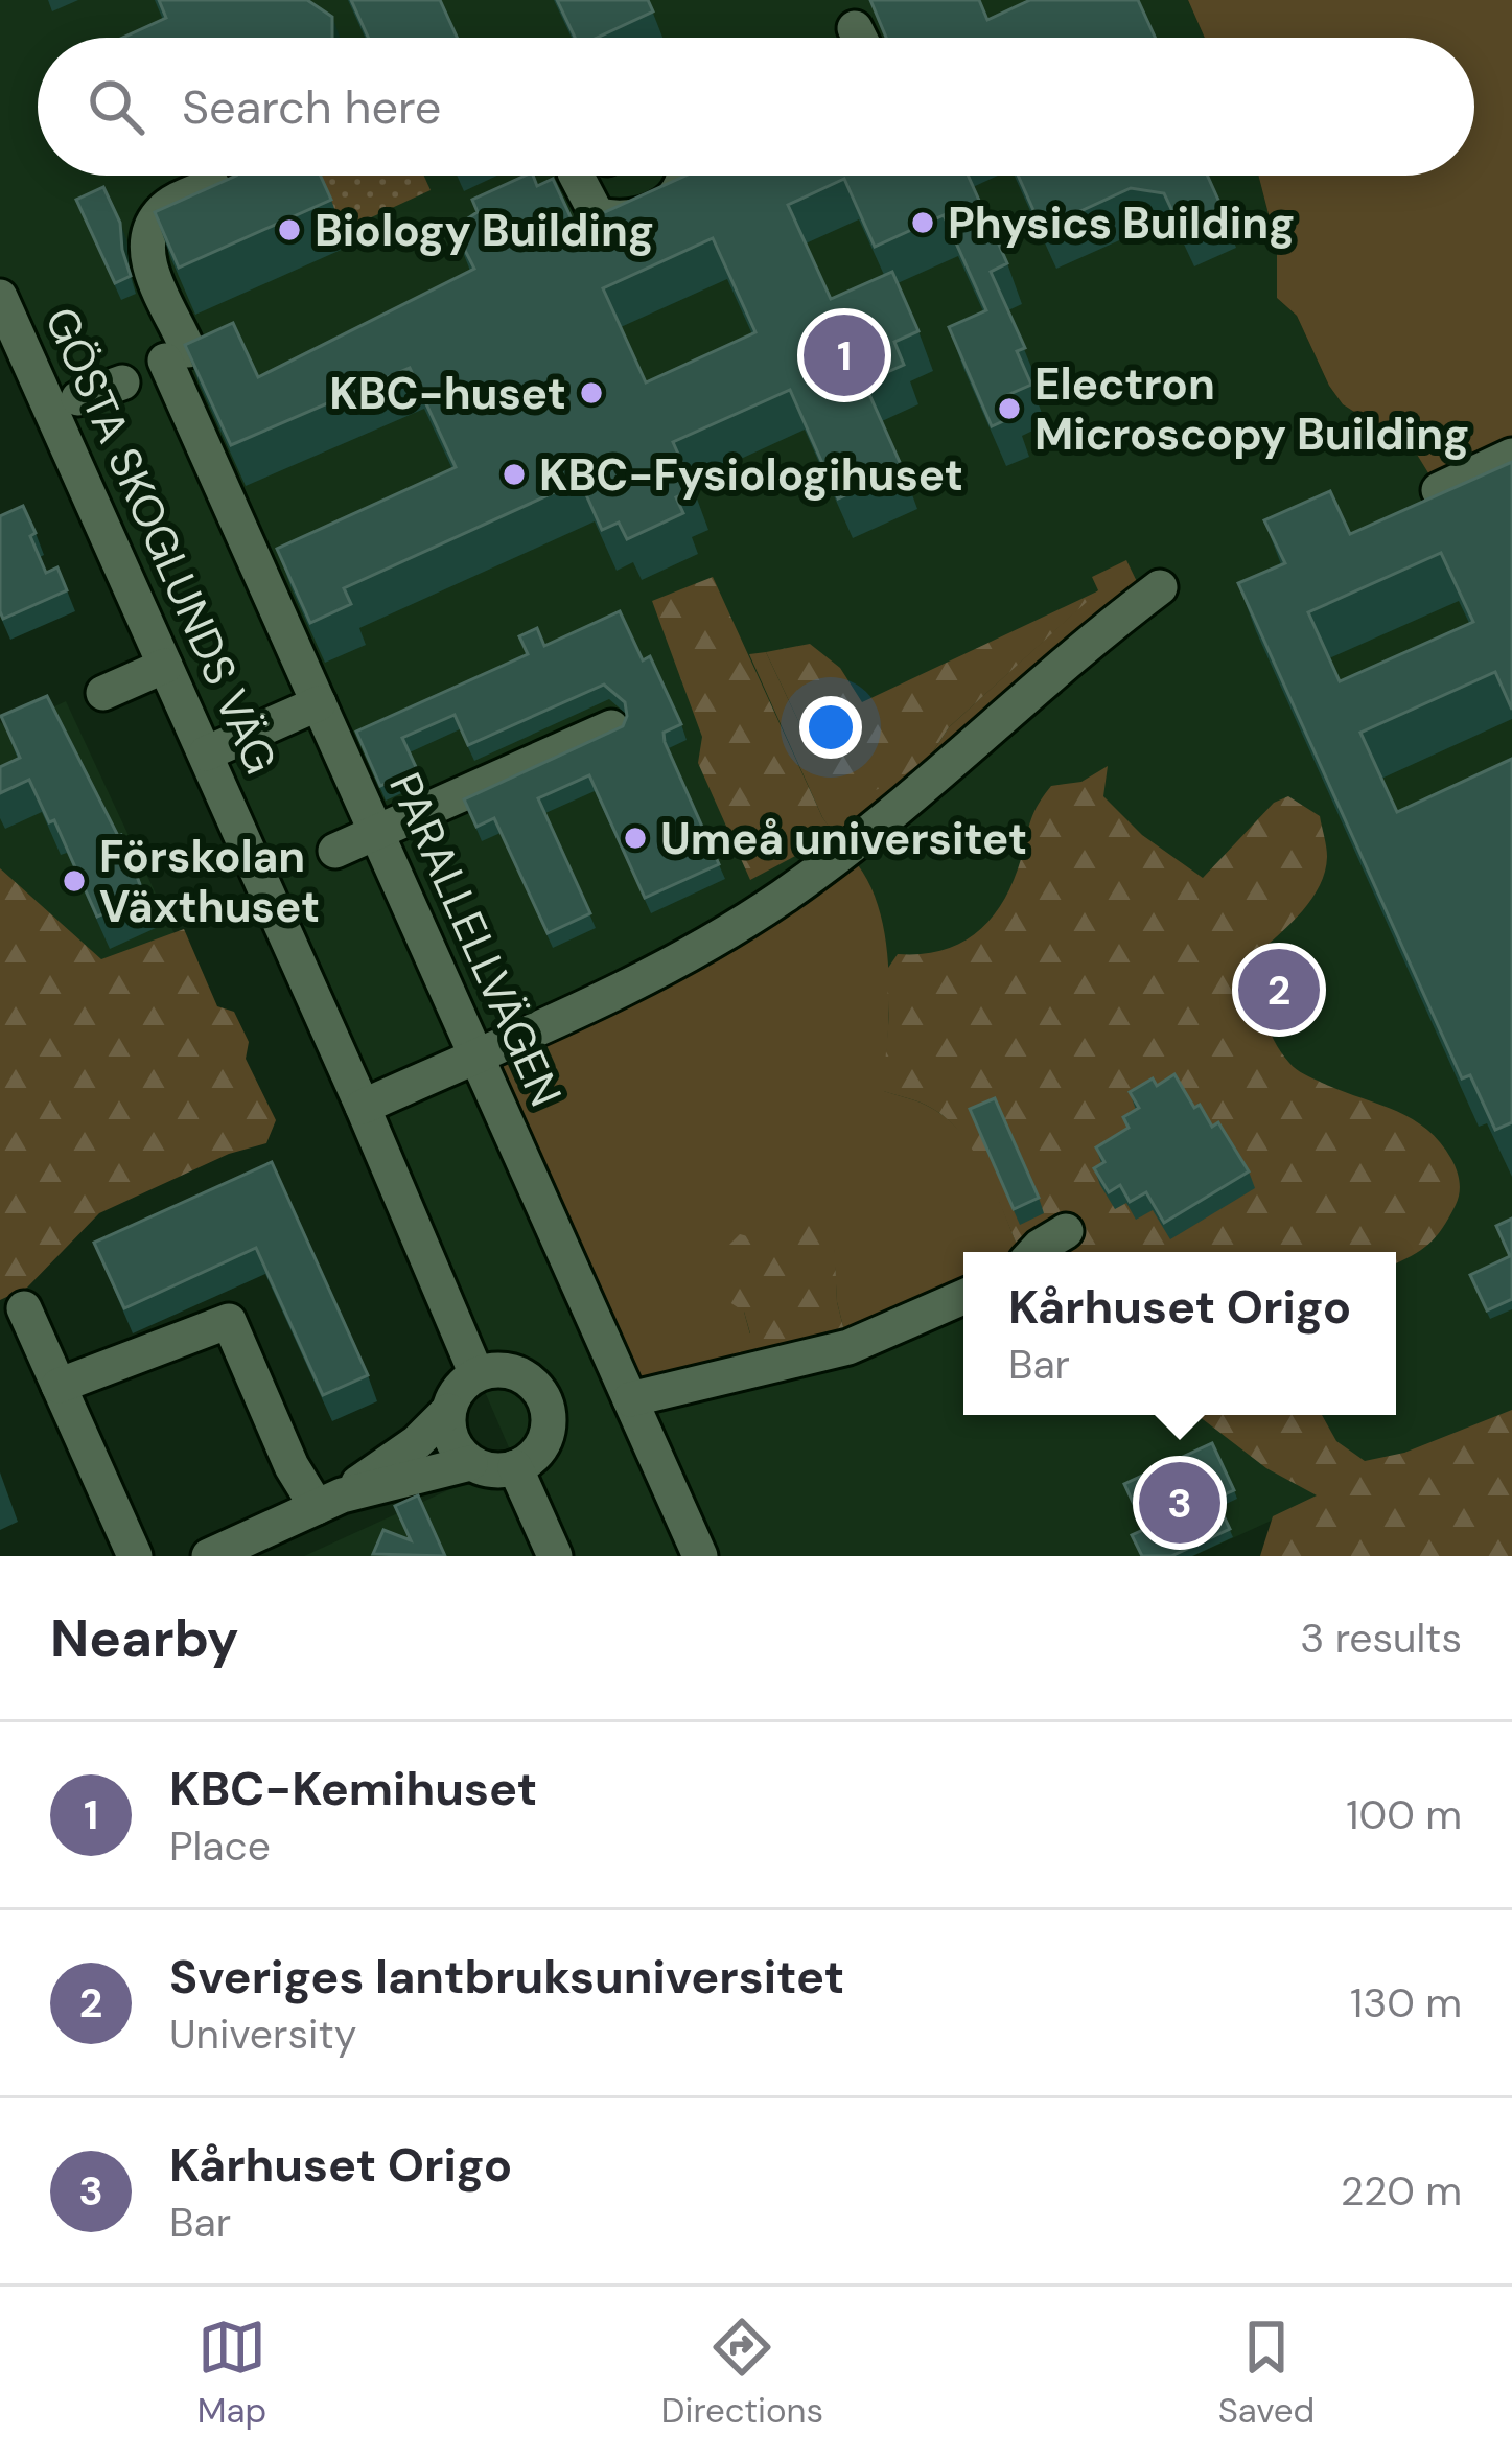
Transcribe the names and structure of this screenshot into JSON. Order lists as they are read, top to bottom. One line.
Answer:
{"streets":{"street":["GÖSTA SKOGLUNDS VÄG","PARALLELLVÄGEN"]},"places":["Physics Building","Biology Building","KBC-huset","Electron Microscopy Building","KBC-Fysiologihuset","Umeå universitet","Förskolan Växthuset"],"page":{"search":"Search here","pins":["1","2","3"],"popup":["Kårhuset Origo","Bar"],"heading":["Nearby","3 results"],"list":[{"mark":"1","name":"KBC-Kemihuset","note":"Place","value":"100 m"},{"mark":"2","name":"Sveriges lantbruksuniversitet","note":"University","value":"130 m"},{"mark":"3","name":"Kårhuset Origo","note":"Bar","value":"220 m"}],"nav":["Map","Directions","Saved"]}}
